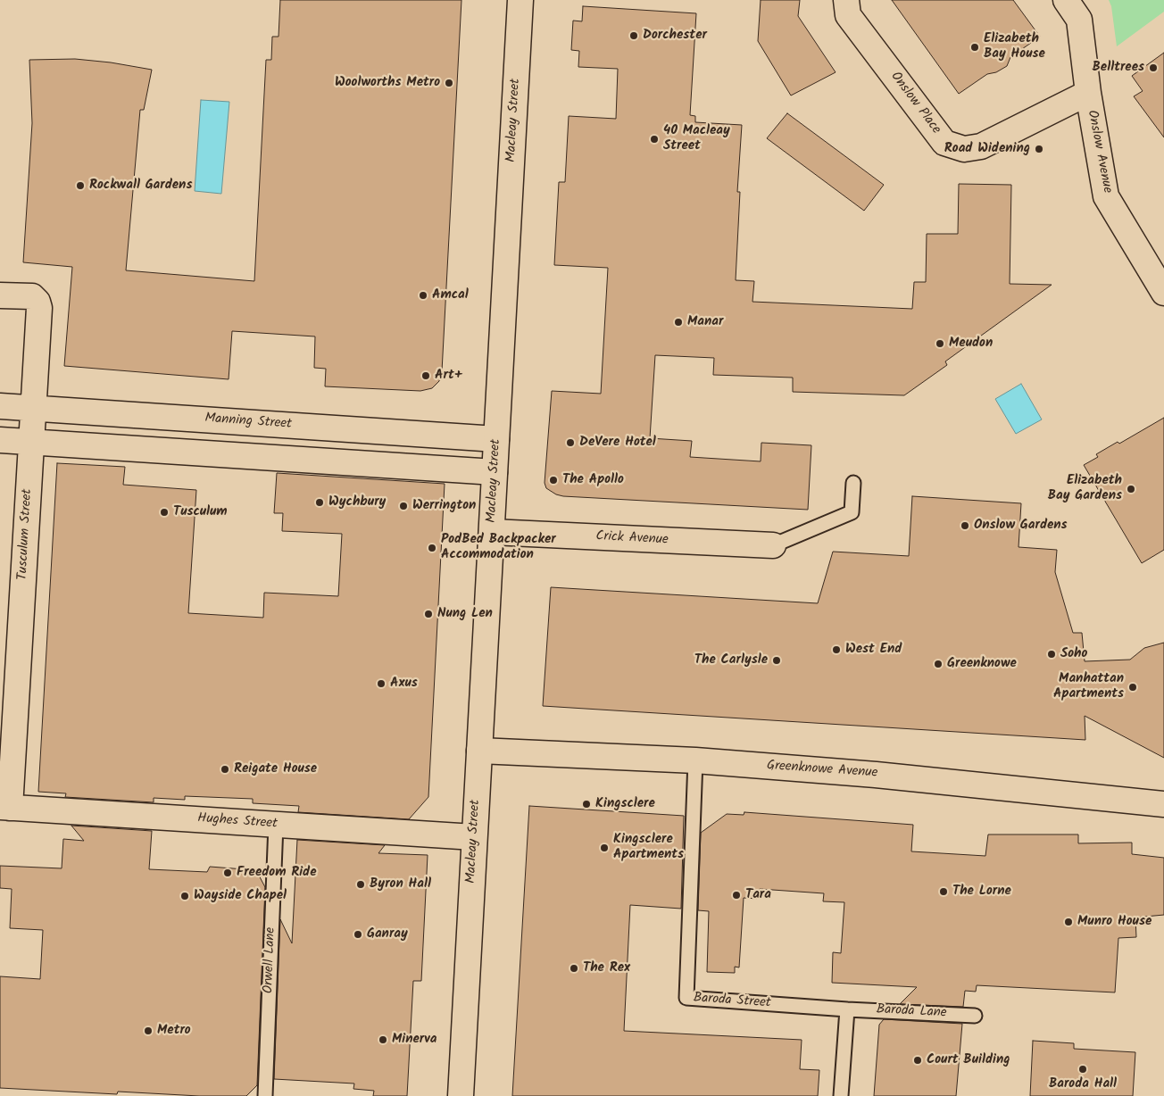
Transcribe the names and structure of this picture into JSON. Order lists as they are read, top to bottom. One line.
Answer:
{"streets":{"street":["Onslow Place","Macleay Street","Onslow Avenue","Manning Street","Tusculum Street","Crick Avenue","Greenknowe Avenue","Hughes Street"],"lane":["Orwell Lane","Baroda Street","Baroda Lane"]},"crossings":[["Onslow Place","Onslow Avenue"],["Macleay Street","Manning Street"],["Macleay Street","Crick Avenue"],["Macleay Street","Greenknowe Avenue"],["Macleay Street","Hughes Street"],["Manning Street","Tusculum Street"],["Tusculum Street","Hughes Street"],["Greenknowe Avenue","Baroda Street"],["Hughes Street","Orwell Lane"],["Baroda Street","Baroda Lane"]],"places":["Dorchester","Elizabeth Bay House","Belltrees","Woolworths Metro","40 Macleay Street","Road Widening","Rockwall Gardens","Amcal","Manar","Meudon","Art+","DeVere Hotel","The Apollo","Elizabeth Bay Gardens","Wychbury","Werrington","Tusculum","Onslow Gardens","PodBed Backpacker Accommodation","Nung Len","West End","Soho","The Carlysle","Greenknowe","Axus","Manhattan Apartments","Reigate House","Kingsclere","Kingsclere Apartments","Freedom Ride","Byron Hall","The Lorne","Tara","Wayside Chapel","Munro House","Ganray","The Rex","Metro","Minerva","Court Building","Baroda Hall"]}
